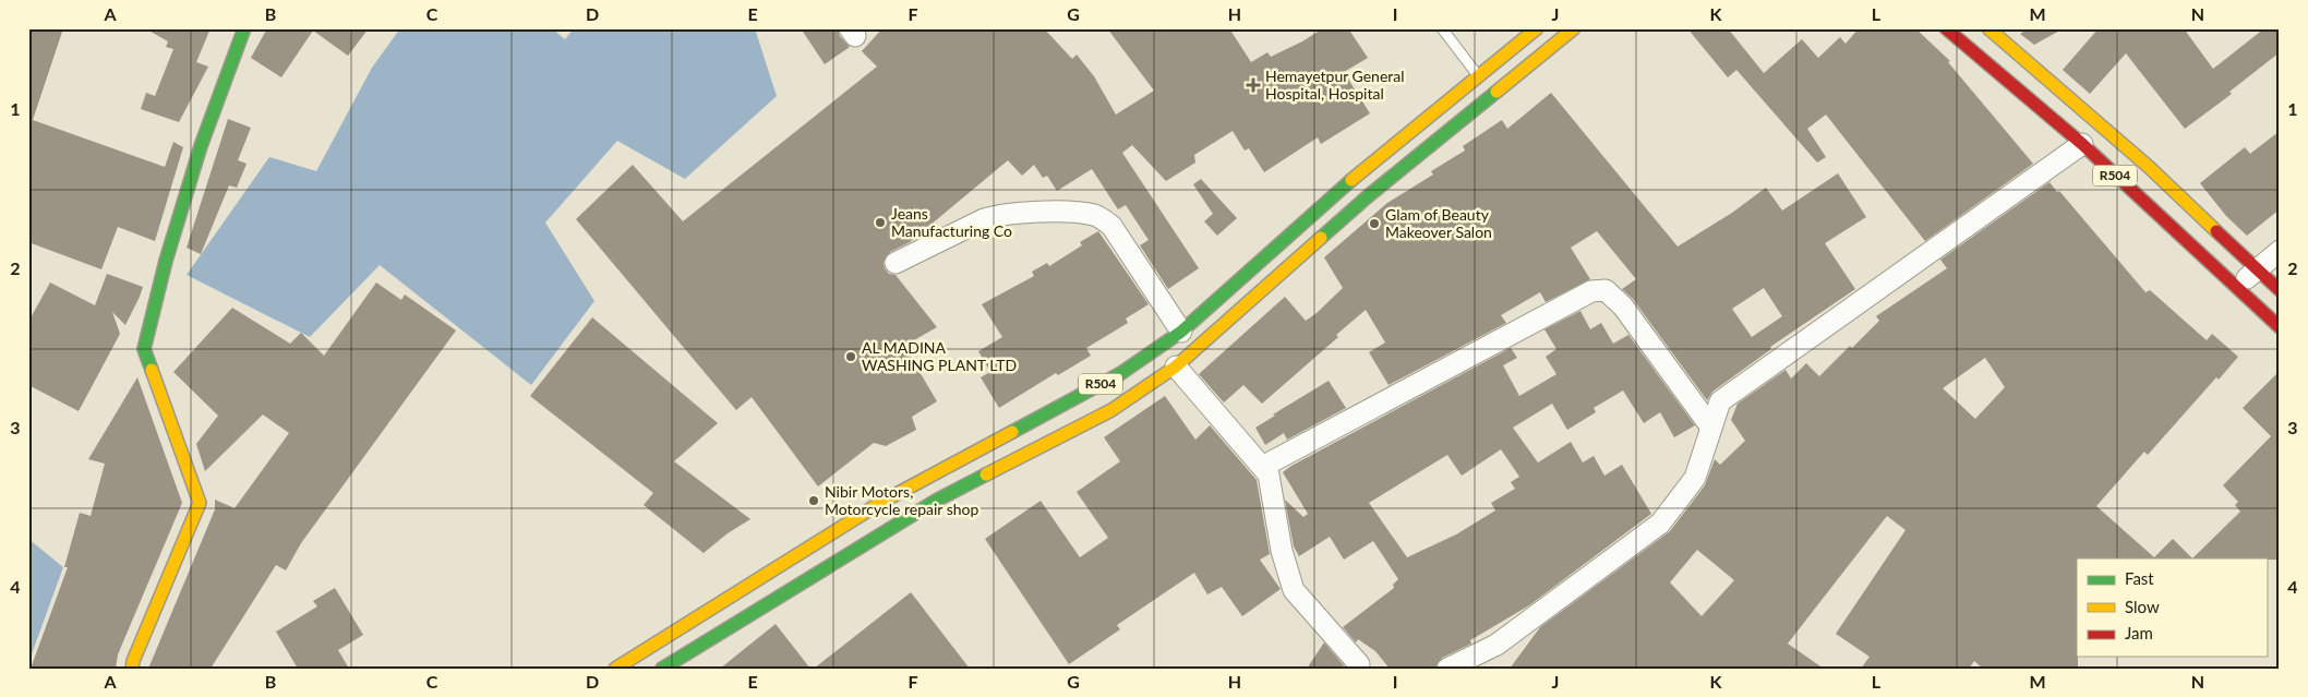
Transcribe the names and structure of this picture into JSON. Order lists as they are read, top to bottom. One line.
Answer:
{"streets":{"main road":["R504"]},"places":{"health":["Hemayetpur General Hospital, Hospital"],"other":["Jeans Manufacturing Co","Glam of Beauty Makeover Salon","AL MADINA WASHING PLANT LTD","Nibir Motors, Motorcycle repair shop"]},"legend":["Fast","Slow","Jam"],"grid":{"columns":["A","B","C","D","E","F","G","H","I","J","K","L","M","N"],"rows":["1","2","3","4"]}}
